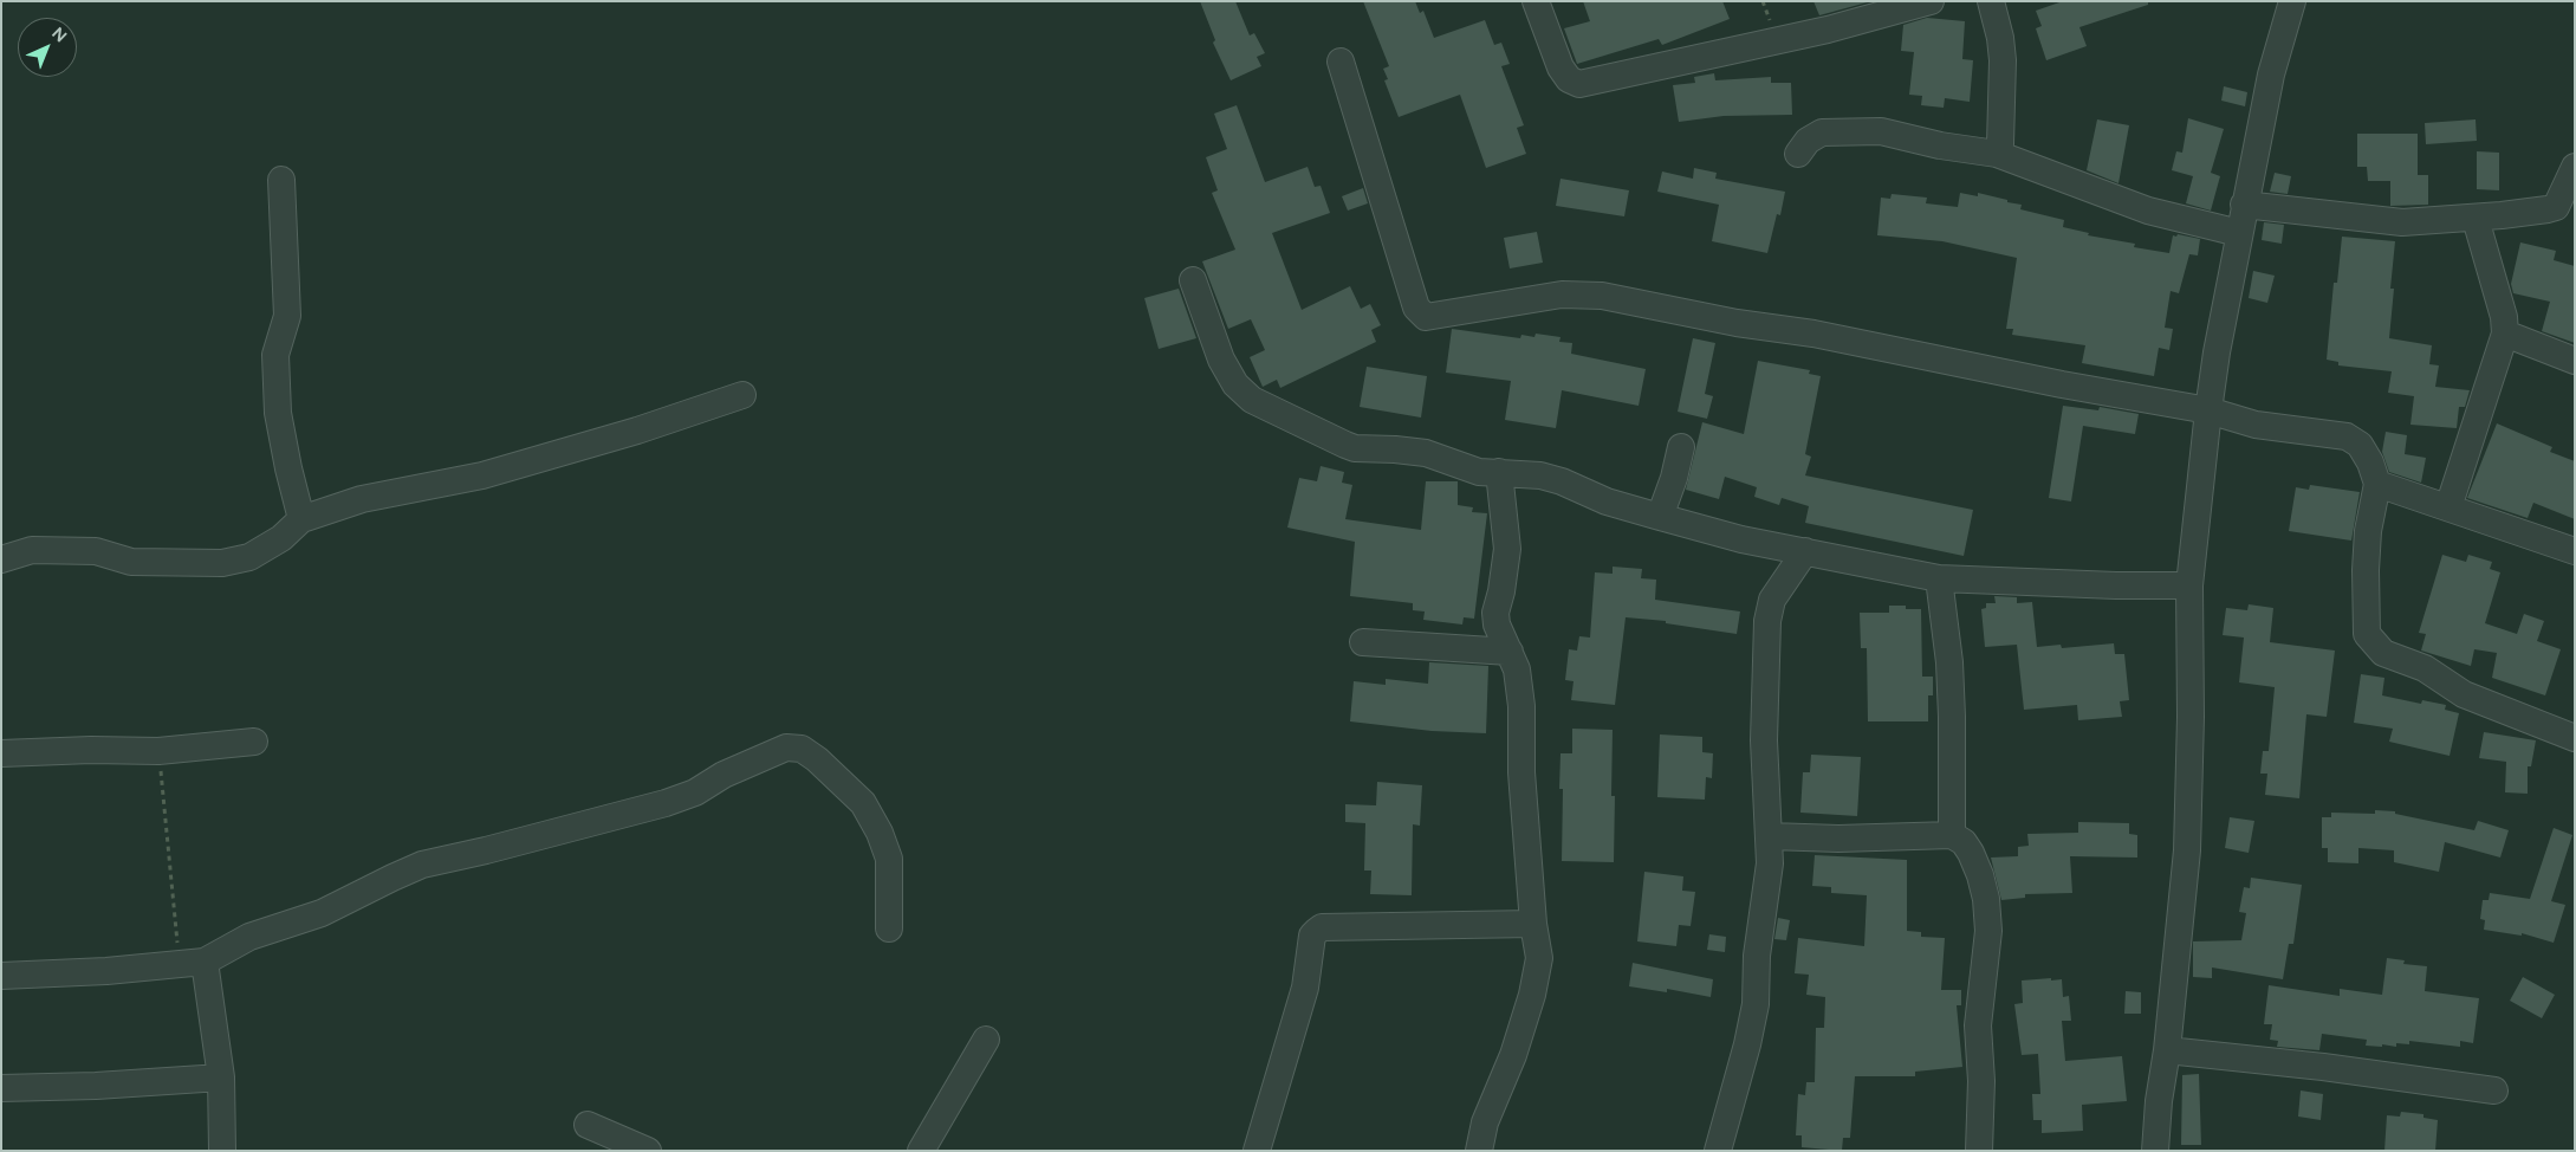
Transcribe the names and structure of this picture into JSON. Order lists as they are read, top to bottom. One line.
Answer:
{"north":"top right"}
